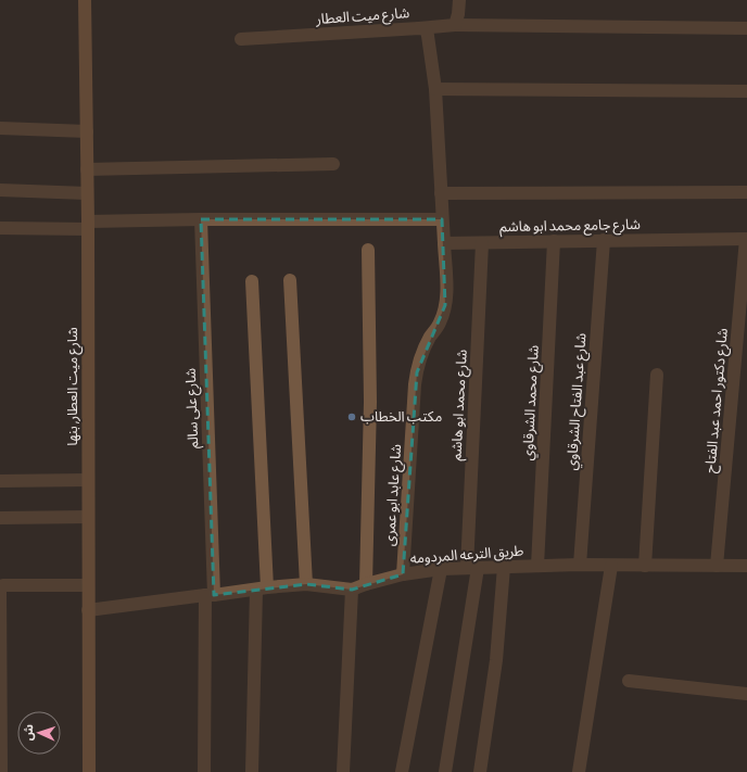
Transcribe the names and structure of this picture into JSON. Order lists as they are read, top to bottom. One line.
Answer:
{"streets":{"main road":["شارع ميت العطار, بنها"],"street":["شارع ميت العطار","شارع جامع محمد ابو هاشم","شارع دكتور احمد عبد الفتاح","شارع عبد الفتاح الشرقاوي","شارع محمد الشرقاوي","شارع محمد ابو هاشم","شارع على سالم","شارع عابد ابو عمرى","طريق الترعه المردومه"]},"crossings":[["شارع جامع محمد ابو هاشم","شارع دكتور احمد عبد الفتاح"],["شارع جامع محمد ابو هاشم","شارع عبد الفتاح الشرقاوي"],["شارع جامع محمد ابو هاشم","شارع محمد الشرقاوي"],["شارع جامع محمد ابو هاشم","شارع محمد ابو هاشم"],["شارع جامع محمد ابو هاشم","شارع عابد ابو عمرى"],["شارع ميت العطار, بنها","طريق الترعه المردومه"],["شارع دكتور احمد عبد الفتاح","طريق الترعه المردومه"],["شارع عبد الفتاح الشرقاوي","طريق الترعه المردومه"],["شارع محمد الشرقاوي","طريق الترعه المردومه"],["شارع محمد ابو هاشم","طريق الترعه المردومه"],["شارع على سالم","طريق الترعه المردومه"],["شارع عابد ابو عمرى","طريق الترعه المردومه"]],"places":["مكتب الخطاب"],"north":"left"}
